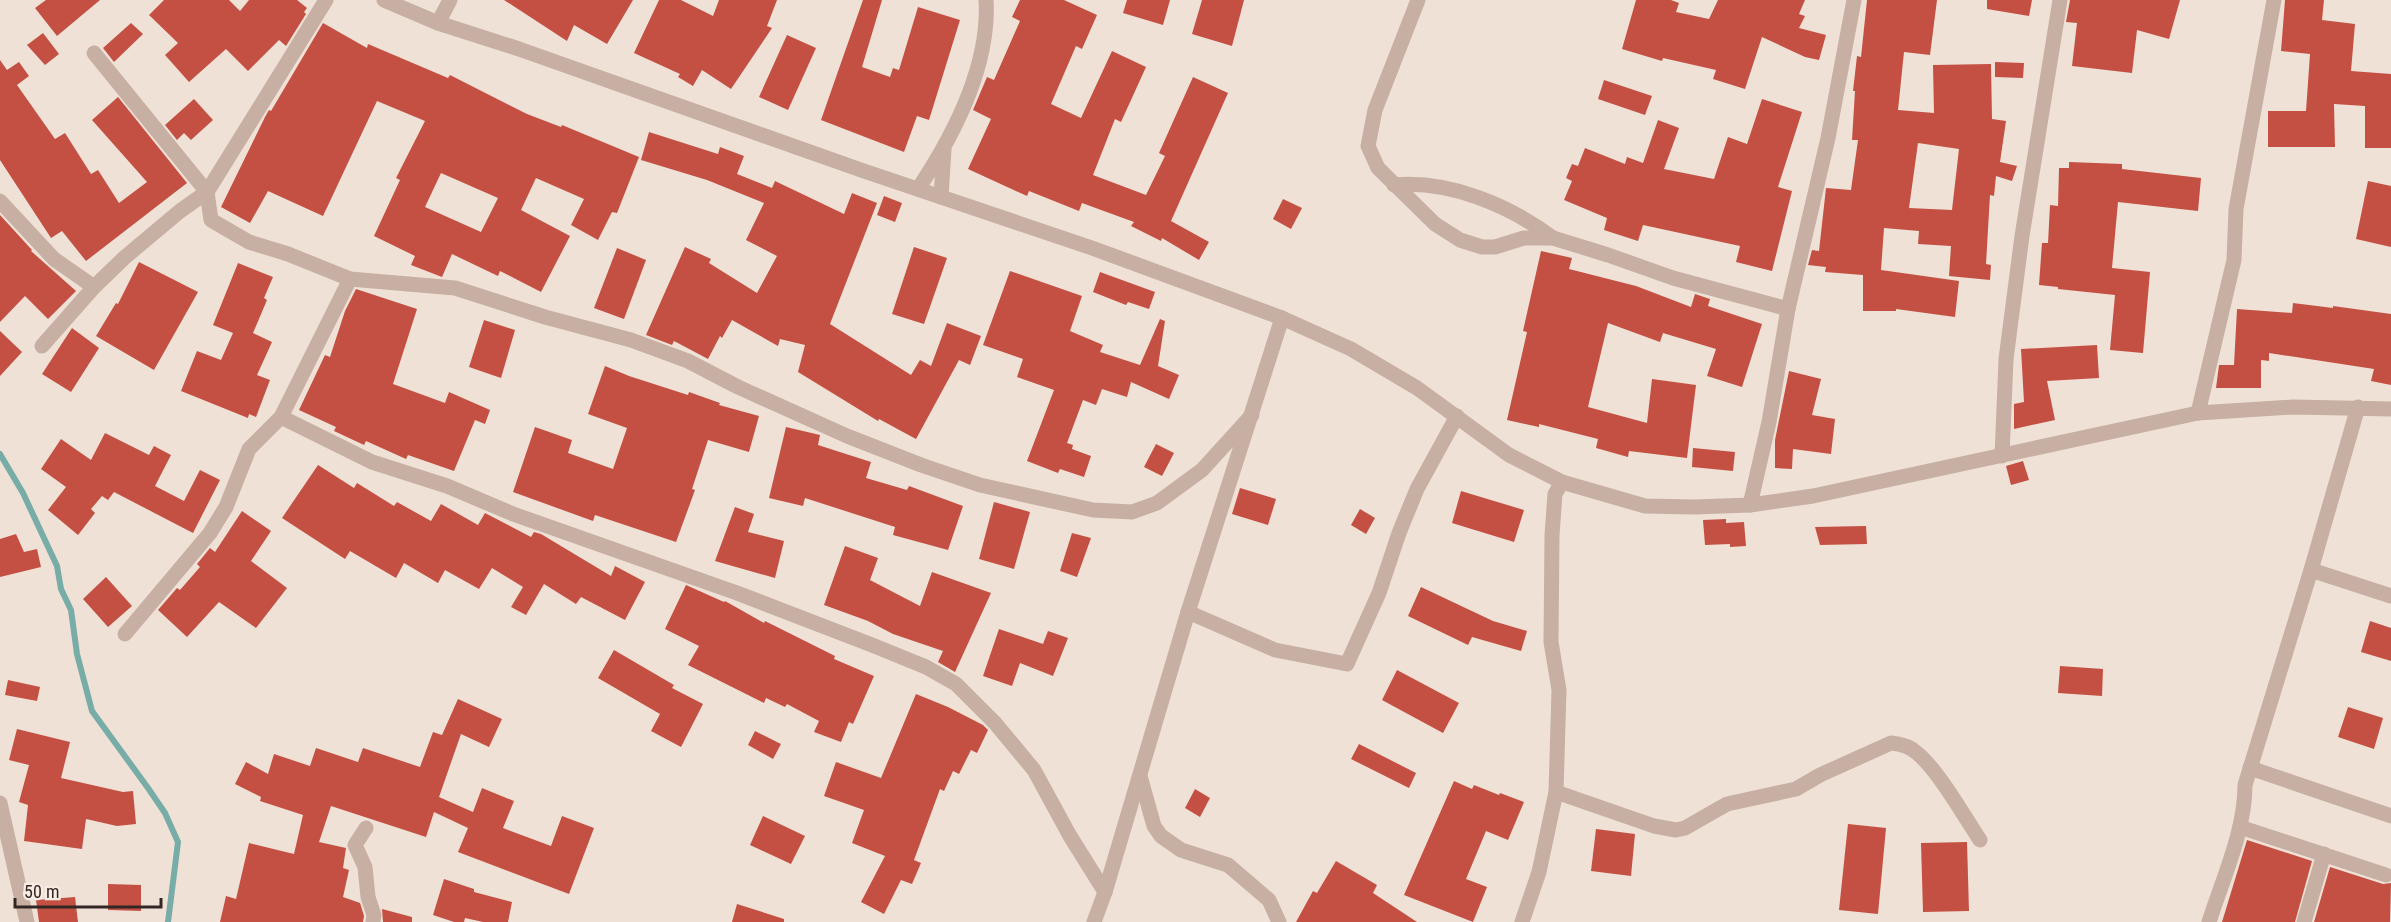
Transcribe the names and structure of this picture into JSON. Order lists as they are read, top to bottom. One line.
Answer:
{"scale_bar":"50 m"}
